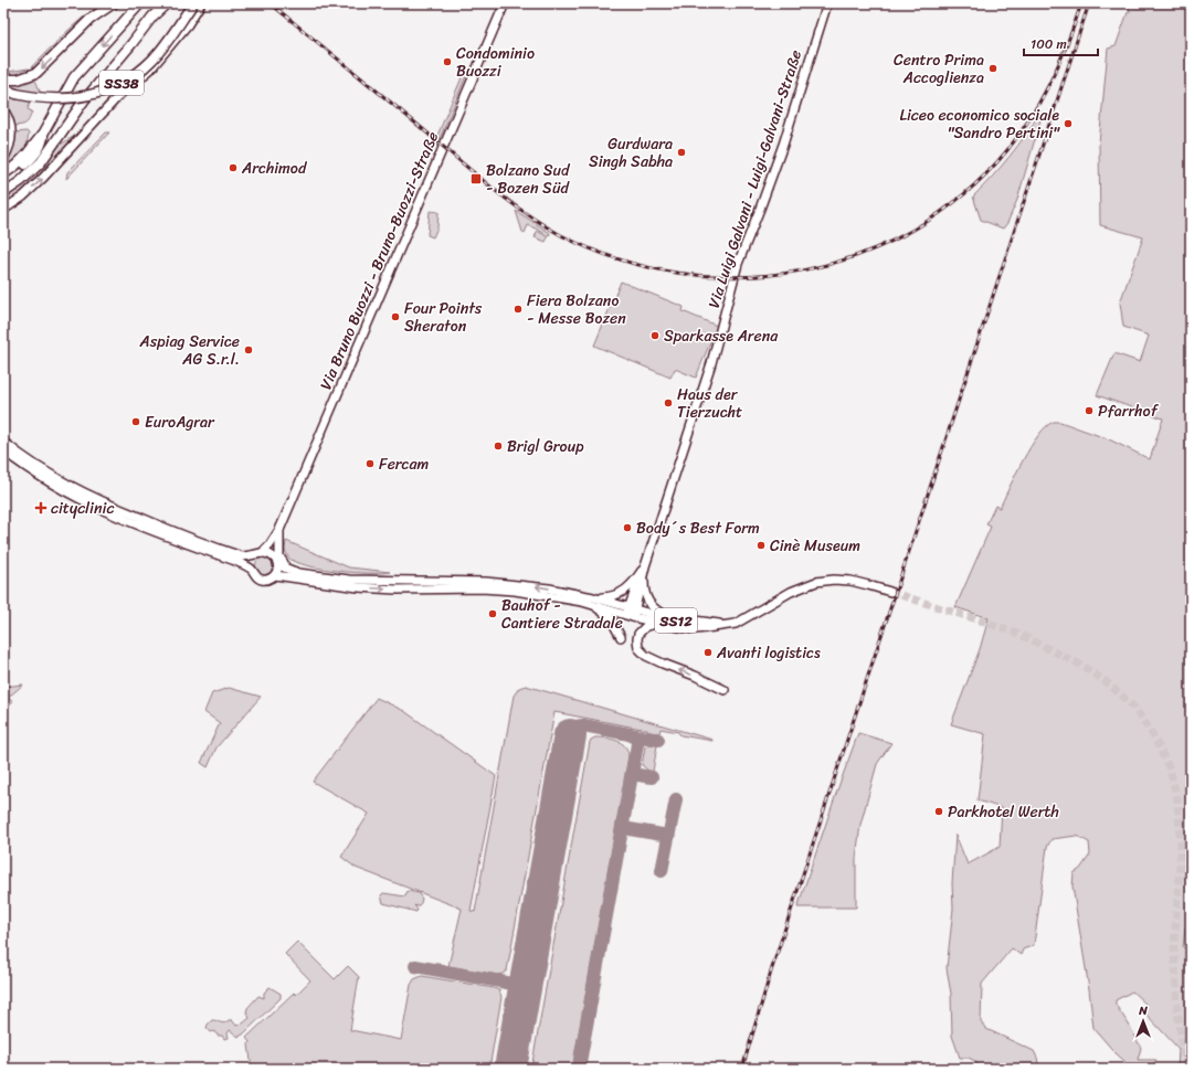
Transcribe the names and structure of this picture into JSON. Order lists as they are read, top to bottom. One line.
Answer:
{"streets":{"highway":["SS38"],"main road":["Via Luigi Galvani - Luigi-Galvani-Straße","Via Bruno Buozzi - Bruno-Buozzi-Straße","SS12"]},"places":{"other":["Condominio Buozzi","Centro Prima Accoglienza","Liceo economico sociale \"Sandro Pertini\"","Gurdwara Singh Sabha","Archimod","Fiera Bolzano - Messe Bozen","Four Points Sheraton","Sparkasse Arena","Aspiag Service AG S.r.l.","Haus der Tierzucht","Pfarrhof","EuroAgrar","Brigl Group","Fercam","Body´s Best Form","Cinè Museum","Bauhof - Cantiere Stradale","Avanti logistics","Parkhotel Werth"],"transit":["Bolzano Sud - Bozen Süd"],"health":["cityclinic"]},"scale_bar":"100 m","north":"top"}
